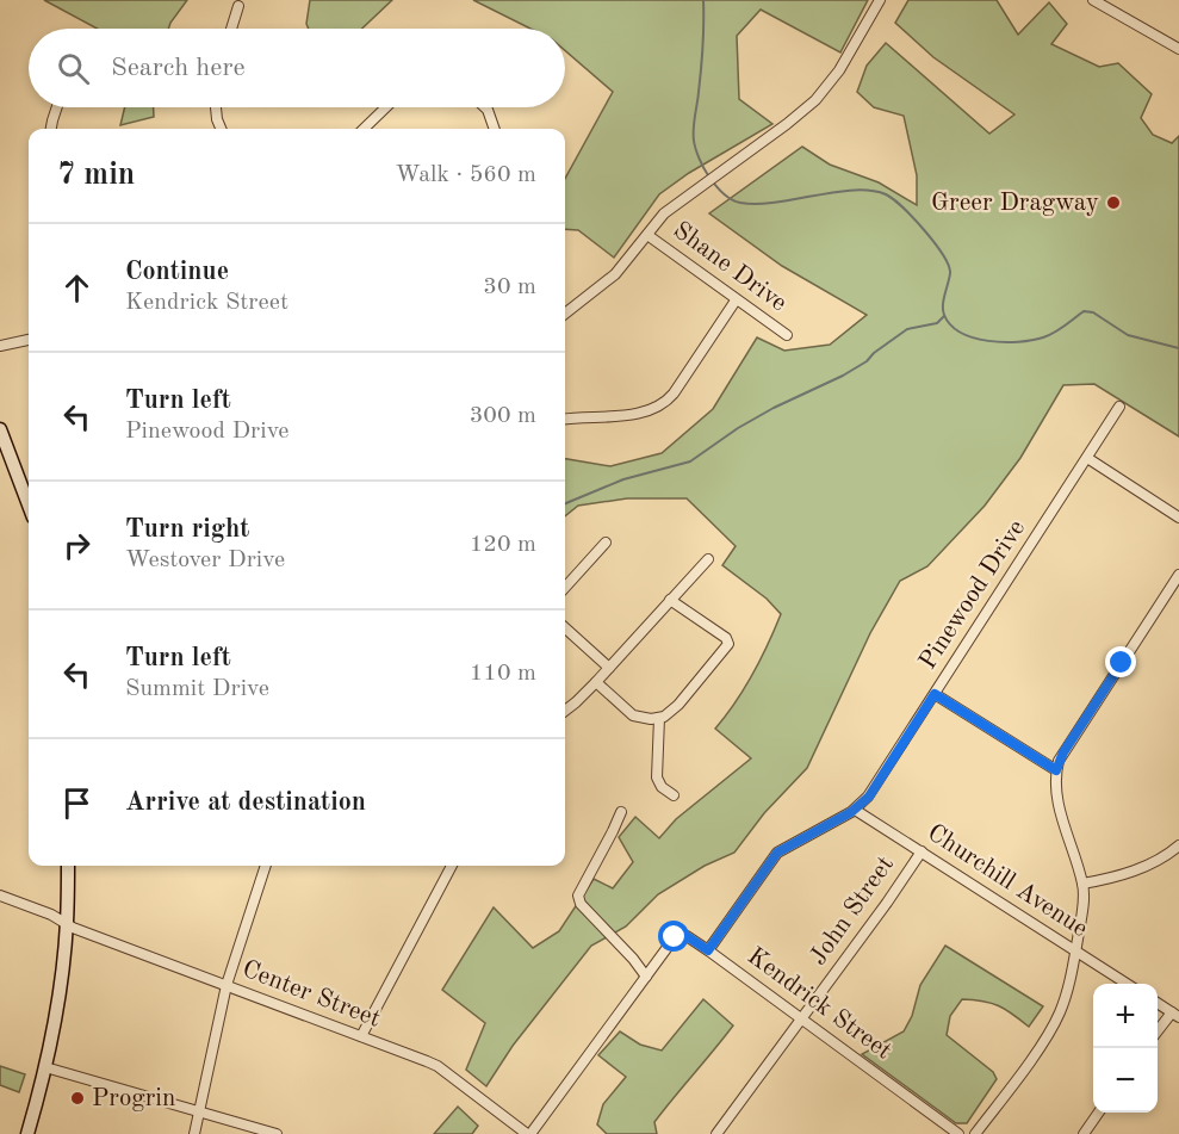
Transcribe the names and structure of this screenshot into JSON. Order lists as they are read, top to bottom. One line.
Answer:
{"streets":{"street":["Shane Drive","Pinewood Drive","Churchill Avenue","John Street","Center Street","Kendrick Street"]},"crossings":[["Pinewood Drive","Churchill Avenue"],["Pinewood Drive","Kendrick Street"],["Churchill Avenue","John Street"],["John Street","Kendrick Street"],["Center Street","Kendrick Street"]],"places":["Greer Dragway","Progrin"],"page":{"search":"Search here","heading":["7 min","Walk · 560 m"],"list":[["Continue","Kendrick Street","30 m"],["Turn left","Pinewood Drive","300 m"],["Turn right","Westover Drive","120 m"],["Turn left","Summit Drive","110 m"],"Arrive at destination"],"map_buttons":["+","−"]}}
